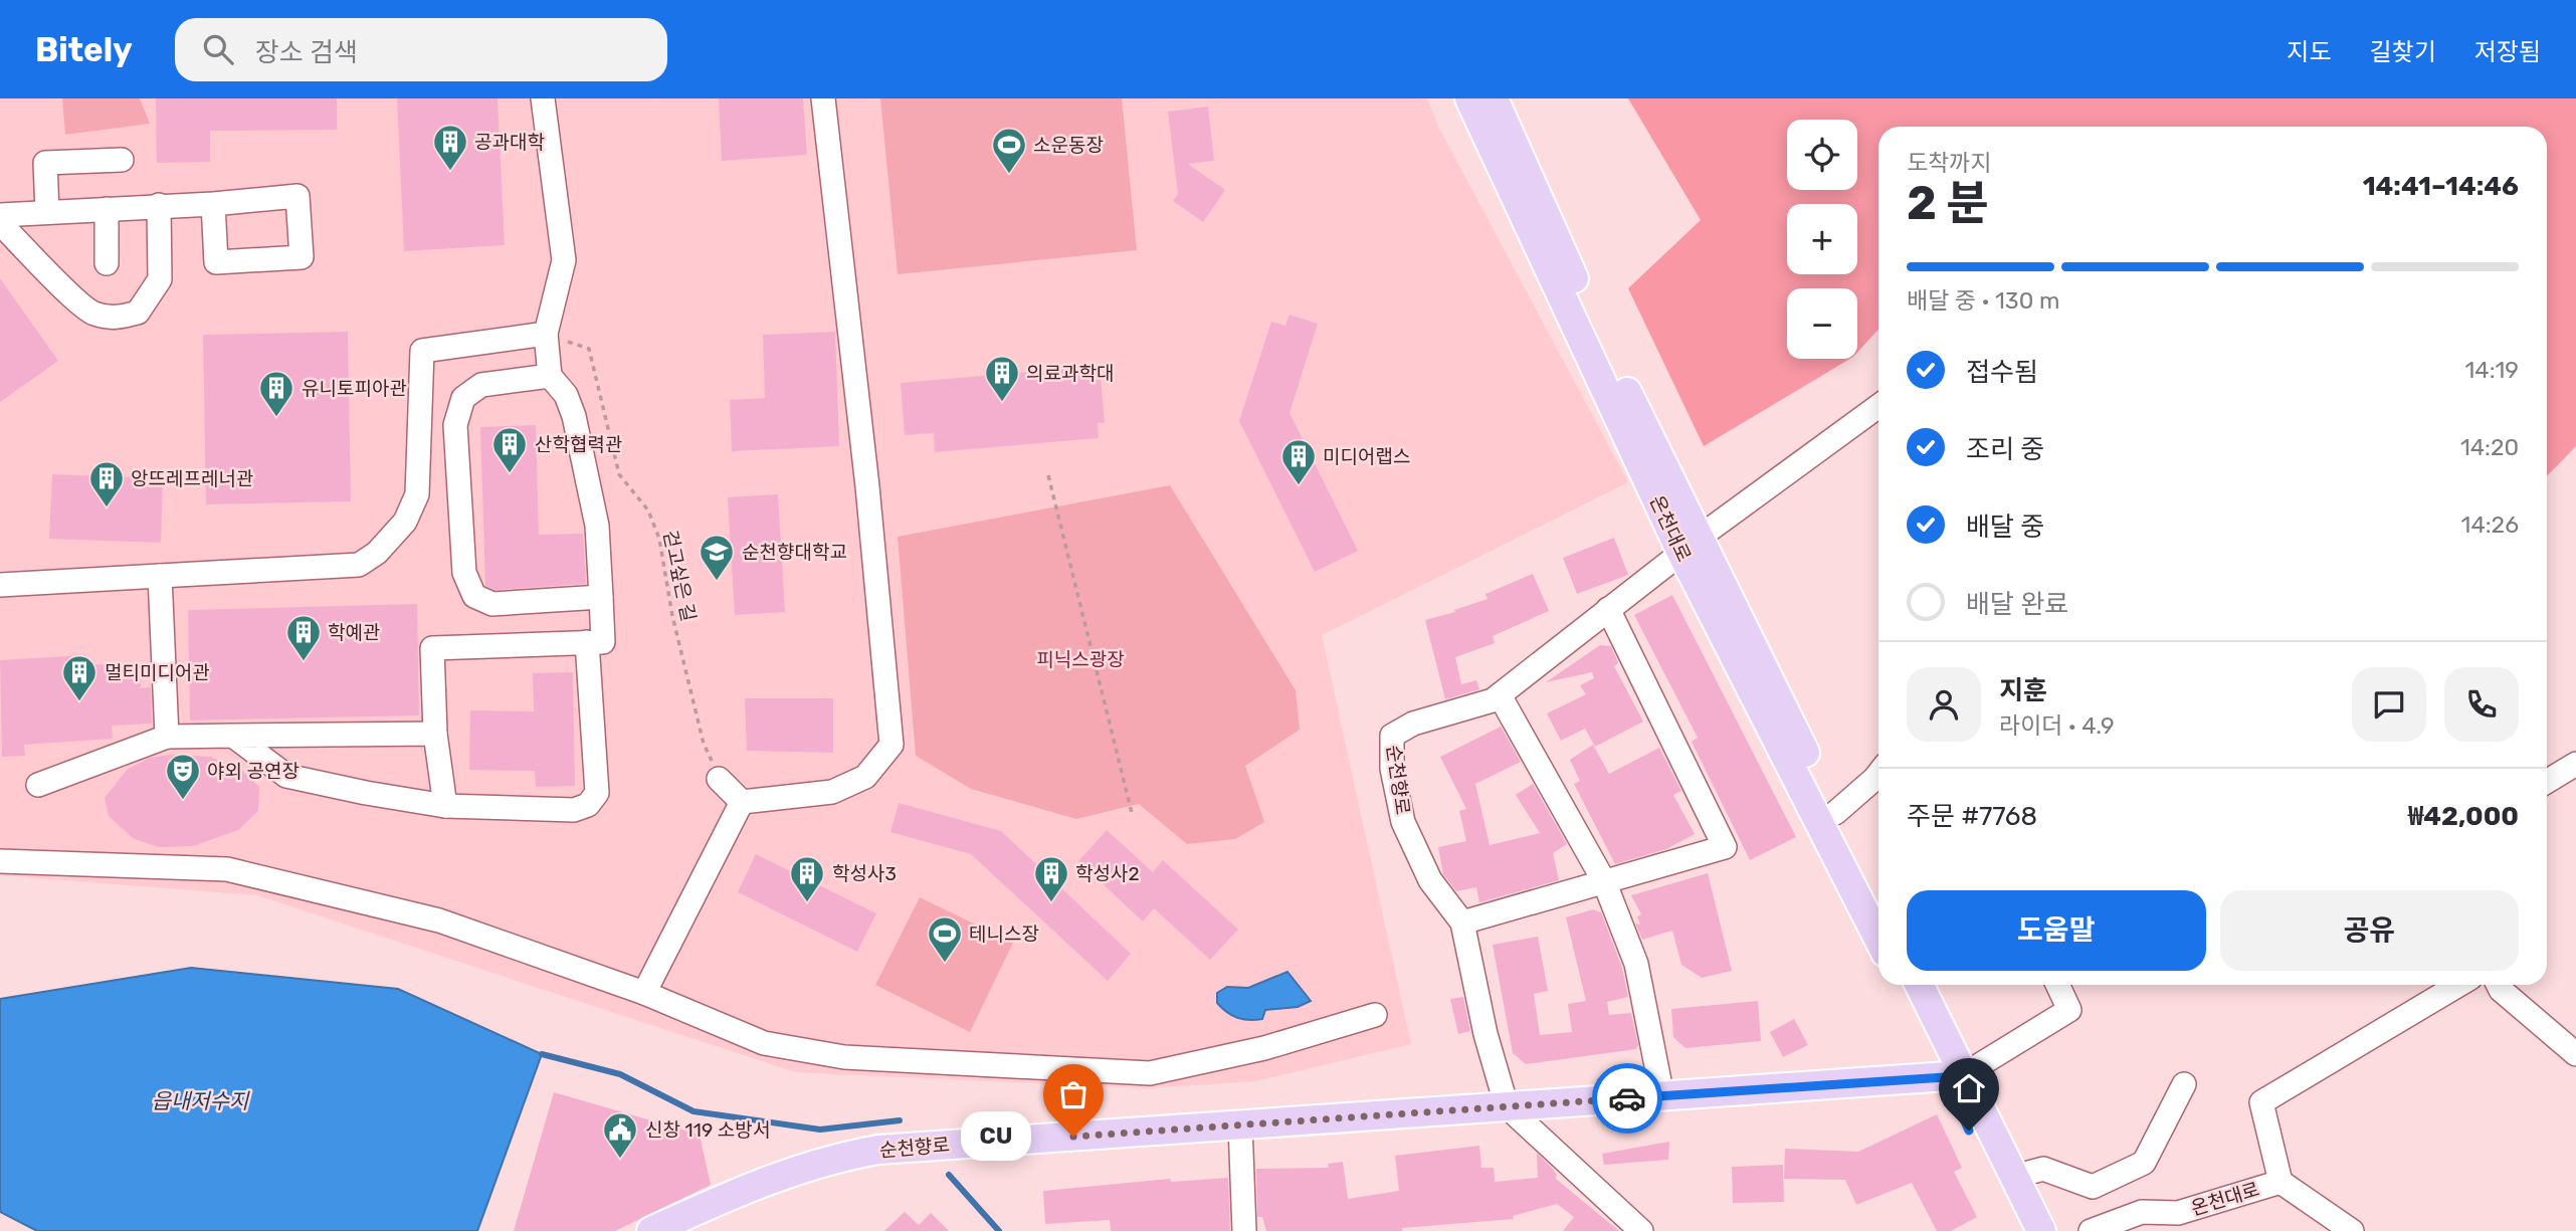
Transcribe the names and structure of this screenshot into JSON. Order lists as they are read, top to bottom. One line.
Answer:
{"streets":{"main road":["온천대로","순천향로"],"path":["걷고싶은 길"]},"crossings":[["온천대로","순천향로"]],"water":["읍내저수지"],"parks":["피닉스광장"],"places":{"building":["공과대학","의료과학대","유니토피아관","산학협력관","미디어랩스","앙뜨레프레너관","학예관","멀티미디어관","학성사3","학성사2"],"sports":["소운동장","테니스장"],"school or university":["순천향대학교"],"theatre":["야외 공연장"],"other":["CU"],"public building":["신창 119 소방서"]},"page":{"header":"Bitely","search":"장소 검색","nav":["지도","길찾기","저장됨"],"map_buttons":["+","−"],"heading":["2 분","도착까지","14:41–14:46"],"panel":["지훈","라이더 · 4.9","주문 #7768","₩42,000"],"bar":"배달 중 · 130 m","list":[["접수됨","14:19"],["조리 중","14:20"],["배달 중","14:26"],"배달 완료"],"buttons":["도움말","공유"],"bubble":"CU"}}
